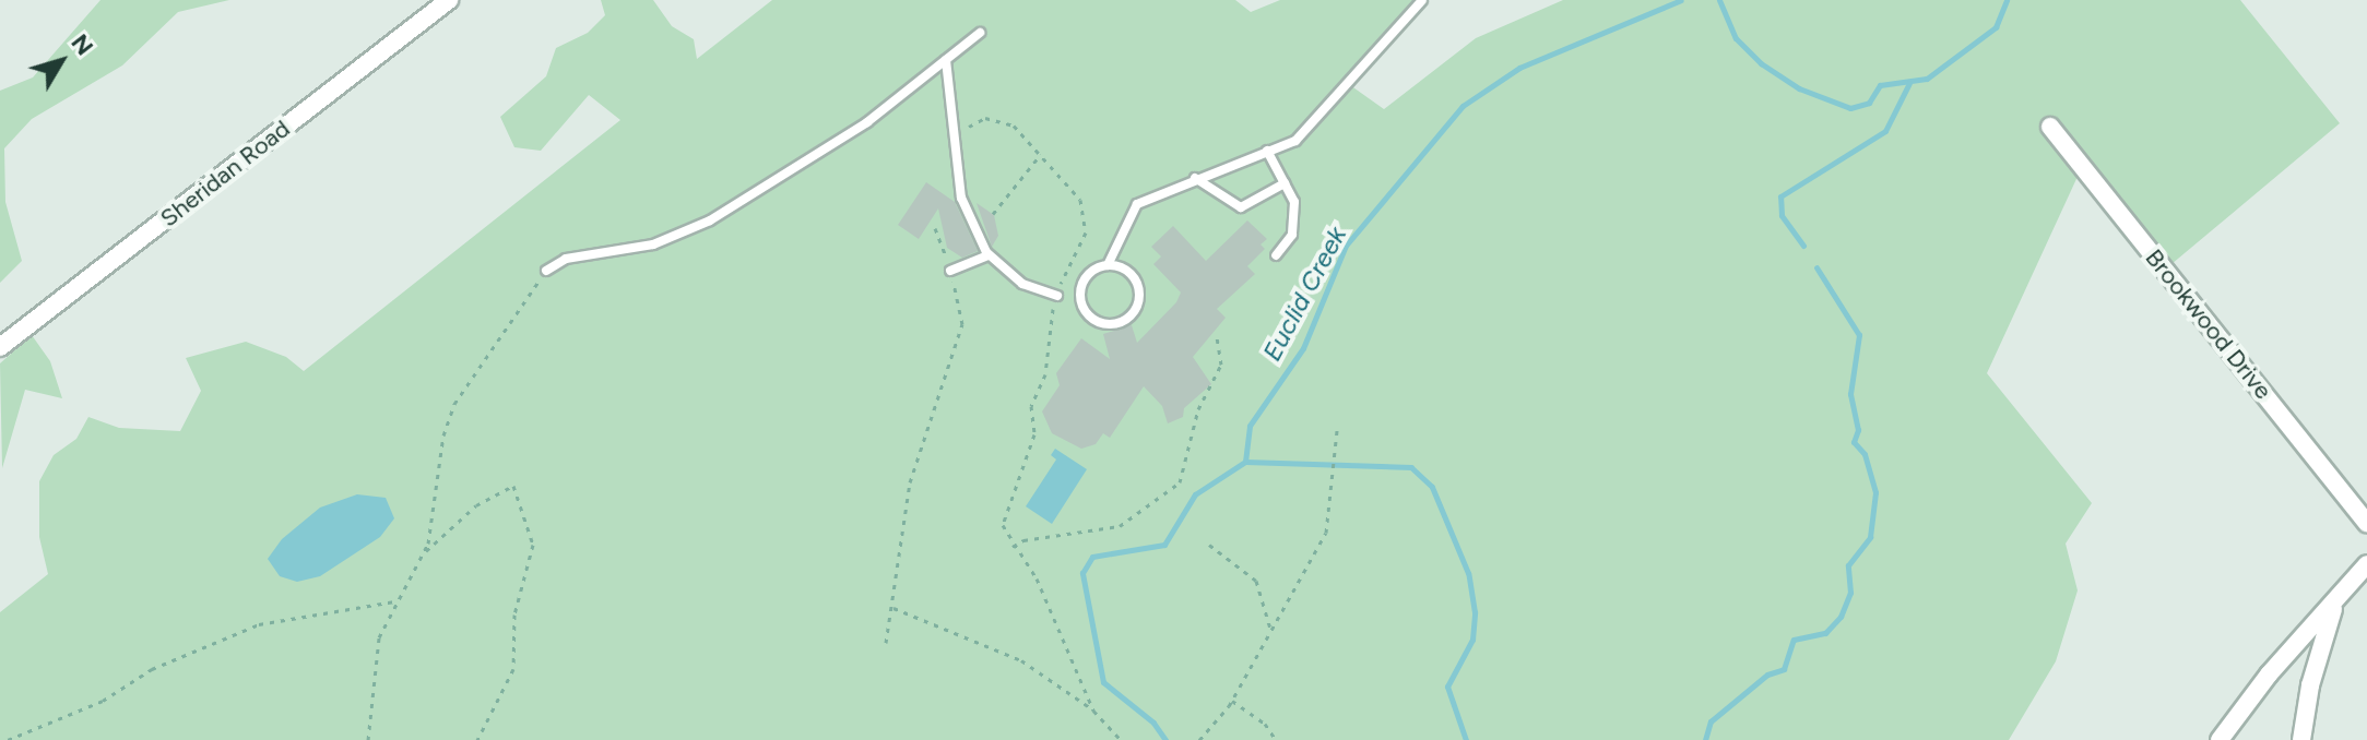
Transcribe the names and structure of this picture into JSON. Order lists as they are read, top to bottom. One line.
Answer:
{"streets":{"street":["Sheridan Road","Brookwood Drive"]},"water":["Euclid Creek"],"north":"top right"}
